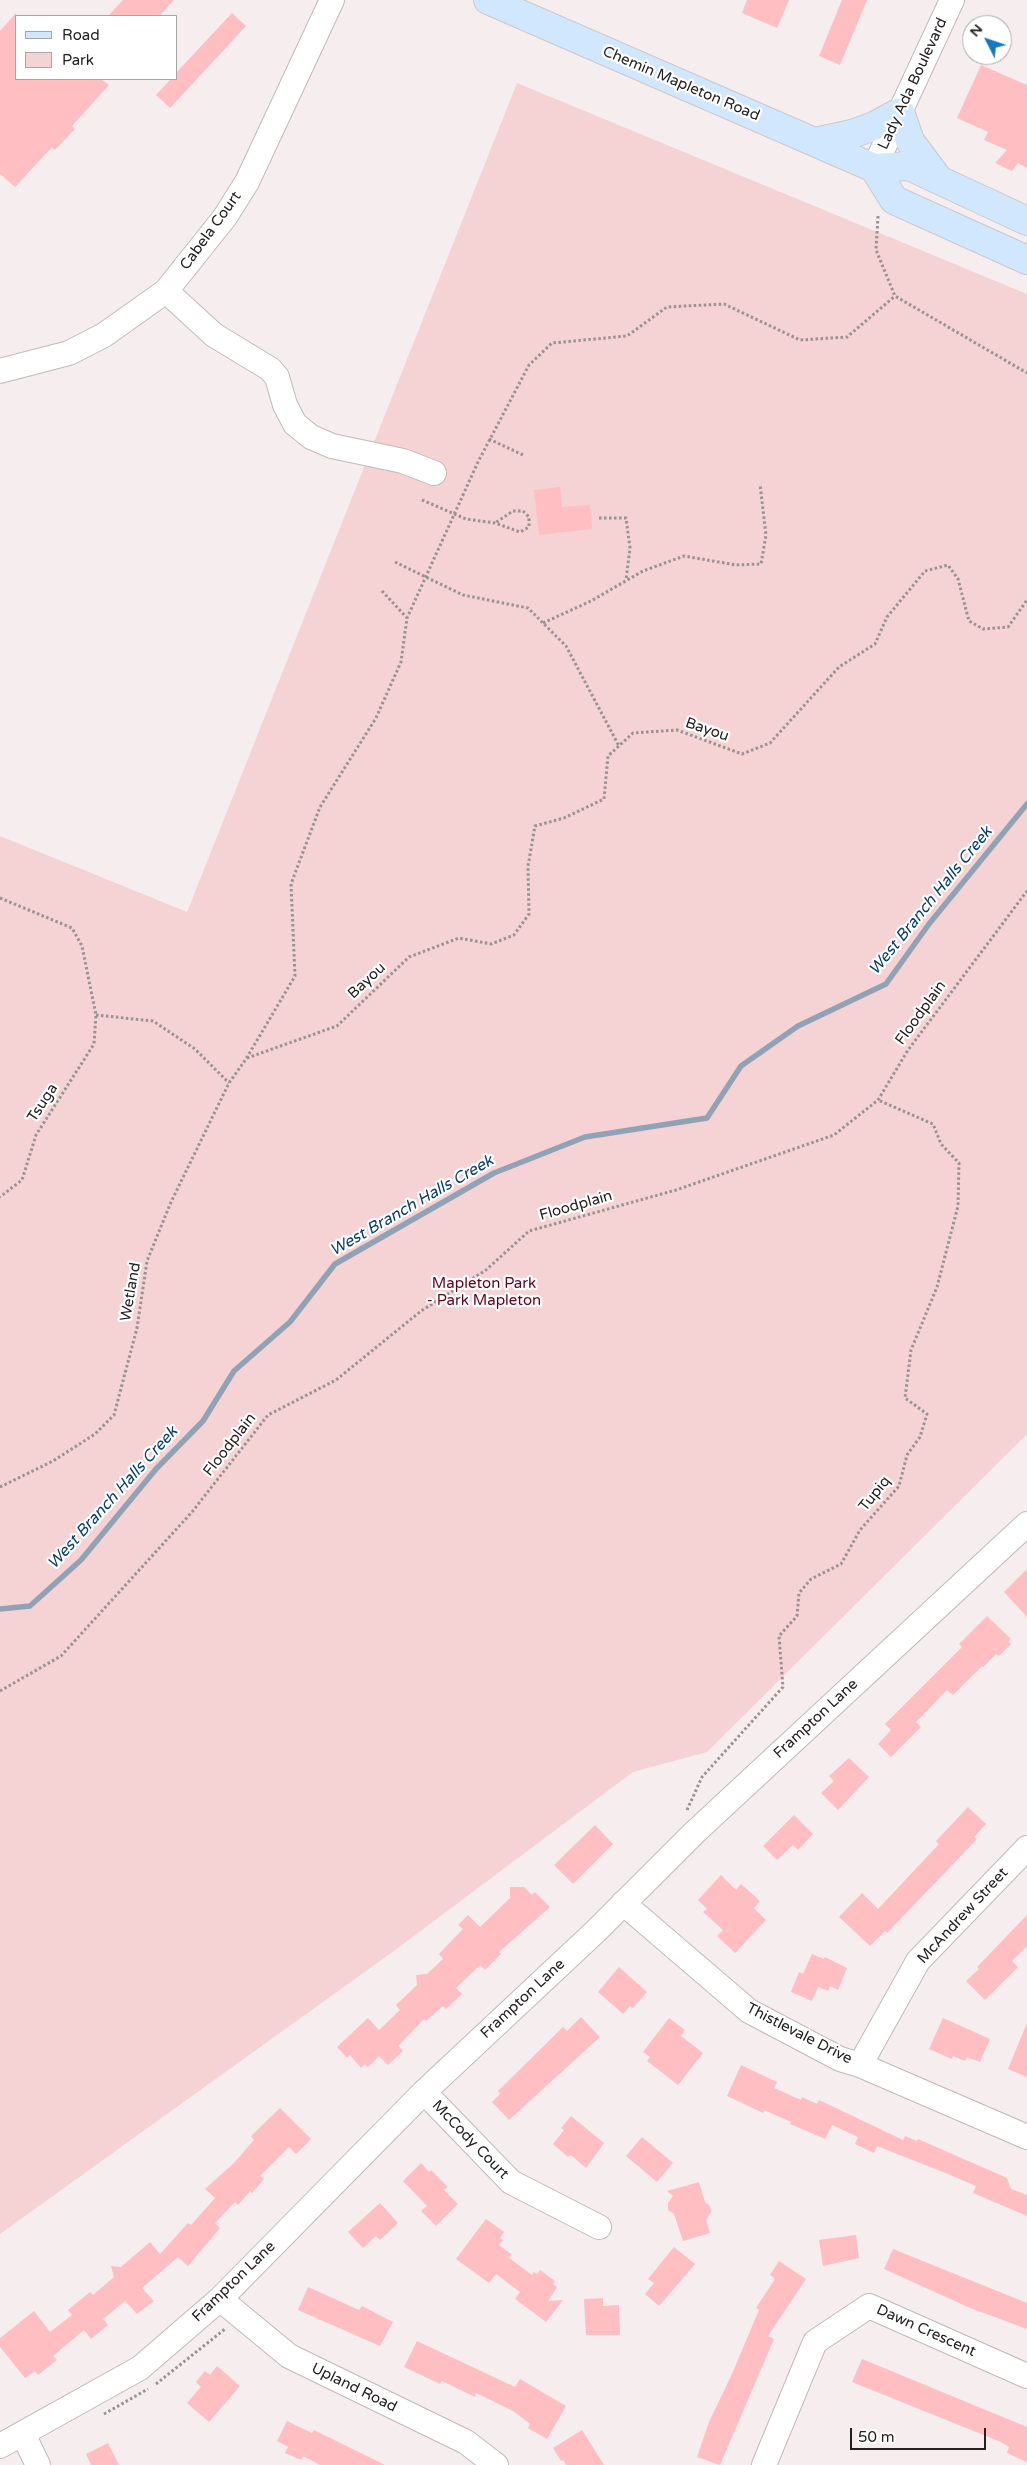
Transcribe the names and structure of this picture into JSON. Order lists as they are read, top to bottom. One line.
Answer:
{"streets":{"main road":["Chemin Mapleton Road"],"street":["Lady Ada Boulevard","Cabela Court","Frampton Lane","McAndrew Street","Thistlevale Drive","McCody Court","Dawn Crescent","Upland Road"],"path":["Bayou","Floodplain","Tsuga","Wetland","Tupiq"]},"crossings":[["Chemin Mapleton Road","Lady Ada Boulevard"],["Bayou","Wetland"],["Floodplain","Tupiq"],["Tupiq","Frampton Lane"],["Frampton Lane","Thistlevale Drive"],["Frampton Lane","McCody Court"],["Frampton Lane","Upland Road"],["McAndrew Street","Thistlevale Drive"]],"water":["West Branch Halls Creek"],"parks":["Mapleton Park - Park Mapleton"],"legend":["Road","Park"],"scale_bar":"50 m","north":"top left"}
